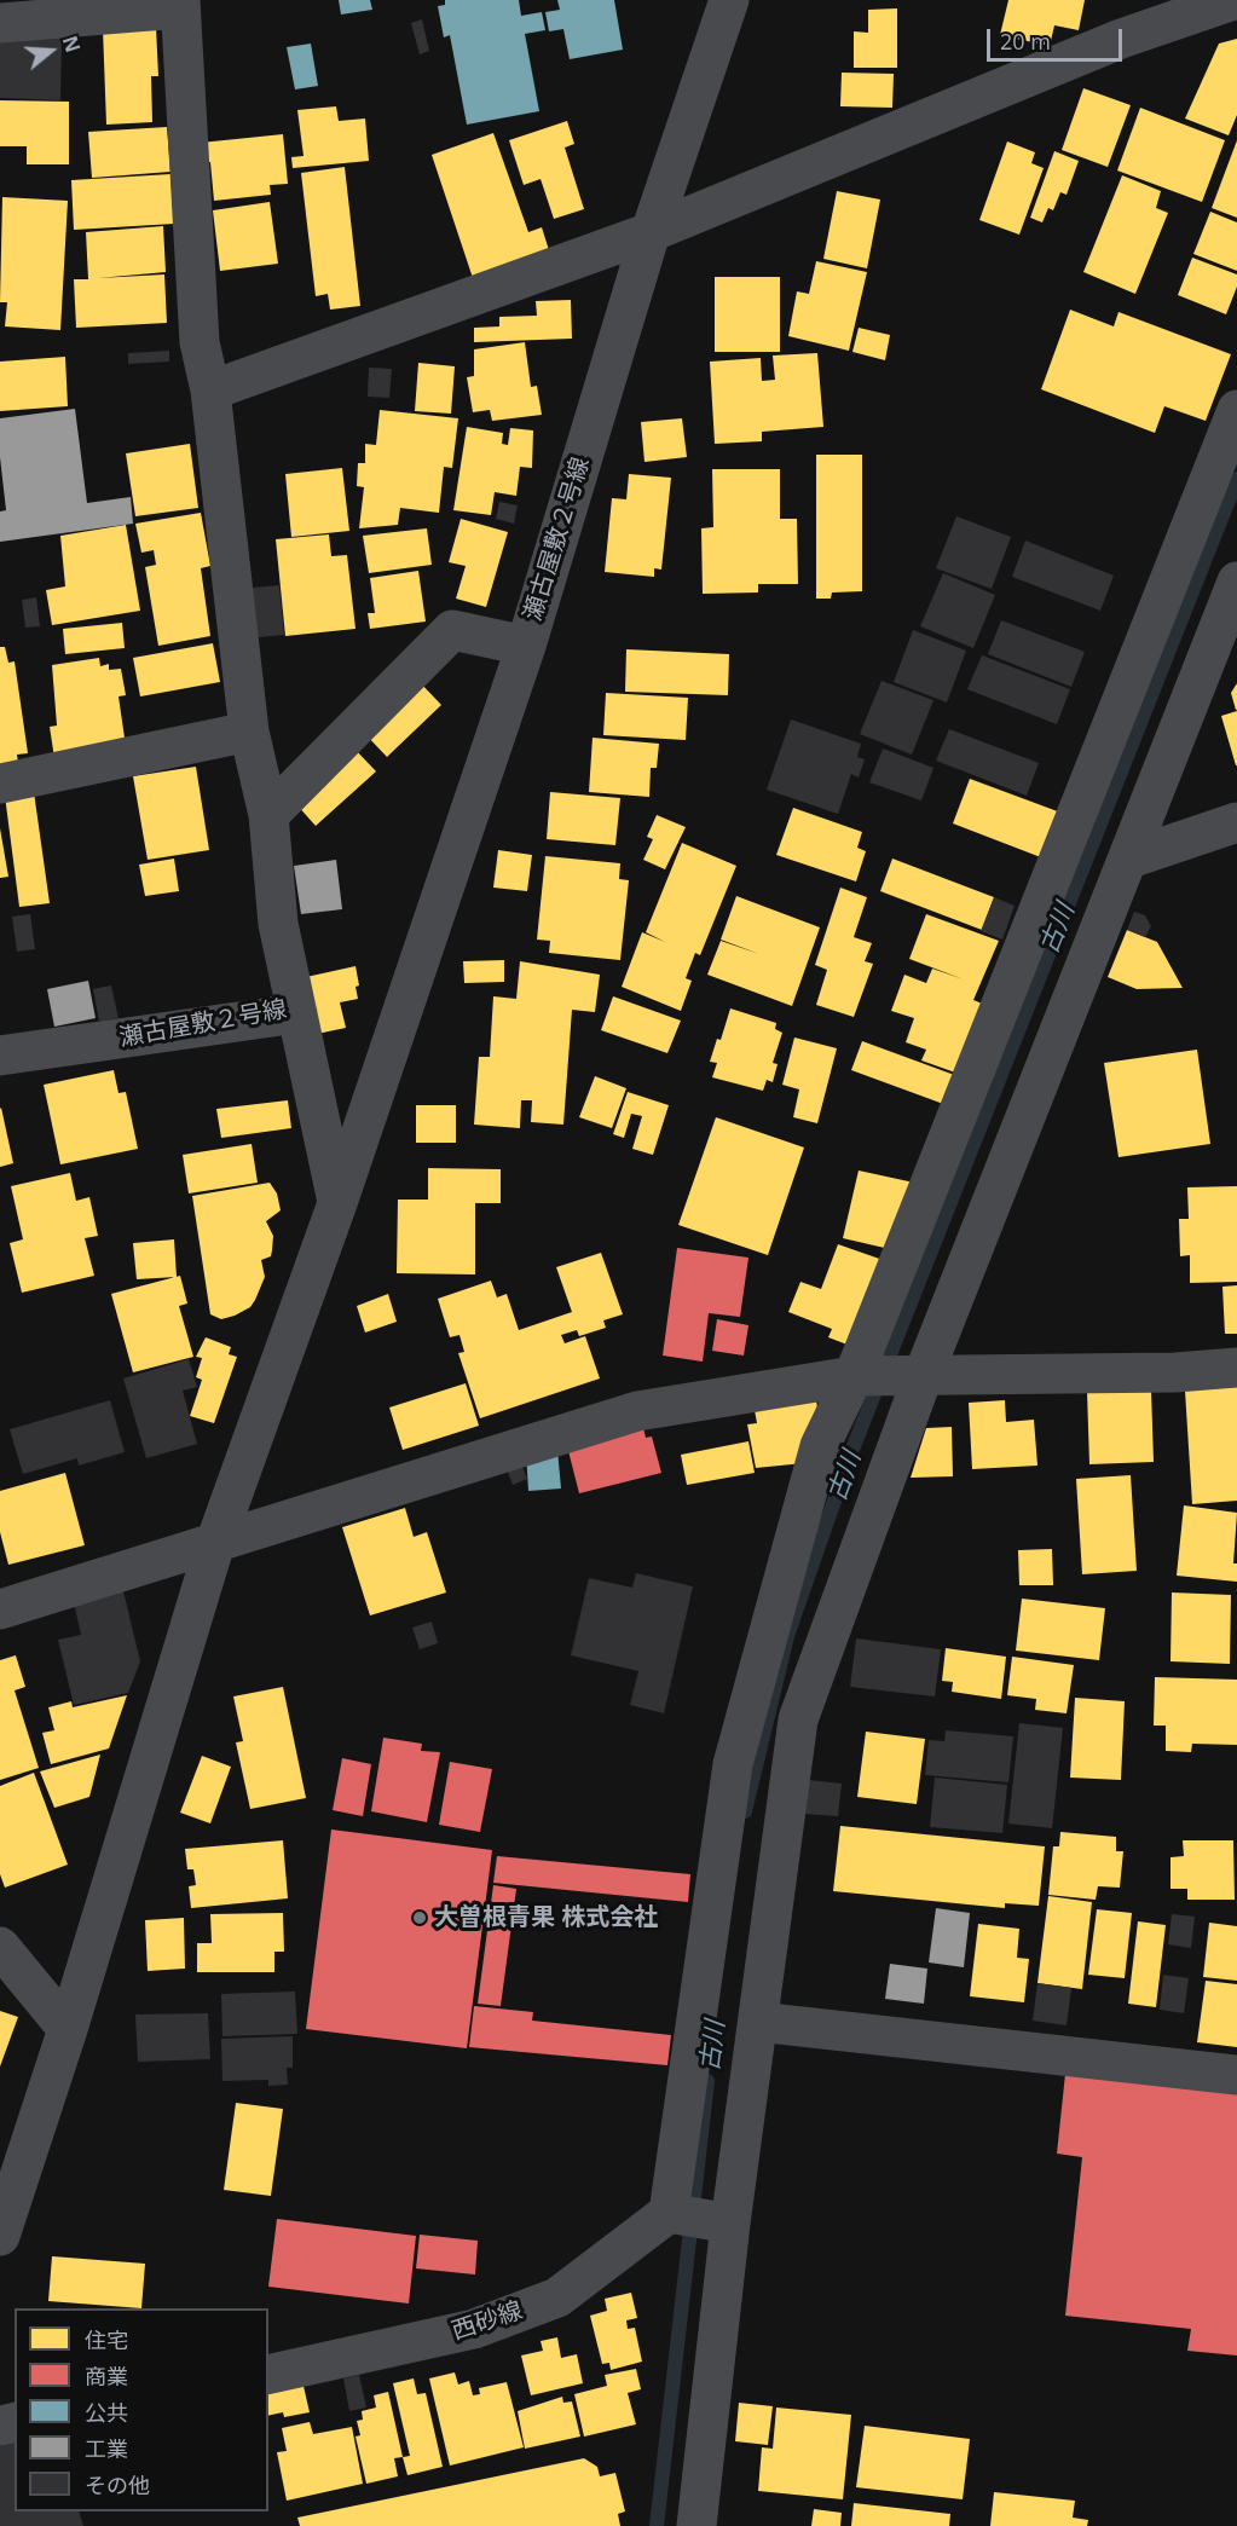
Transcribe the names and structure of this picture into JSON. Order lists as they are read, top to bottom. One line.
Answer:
{"streets":{"street":["瀬古屋敷２号線","西砂線"]},"water":["古川"],"places":["大曽根青果 株式会社"],"legend":["住宅","商業","公共","工業","その他"],"scale_bar":"20 m","north":"right"}
